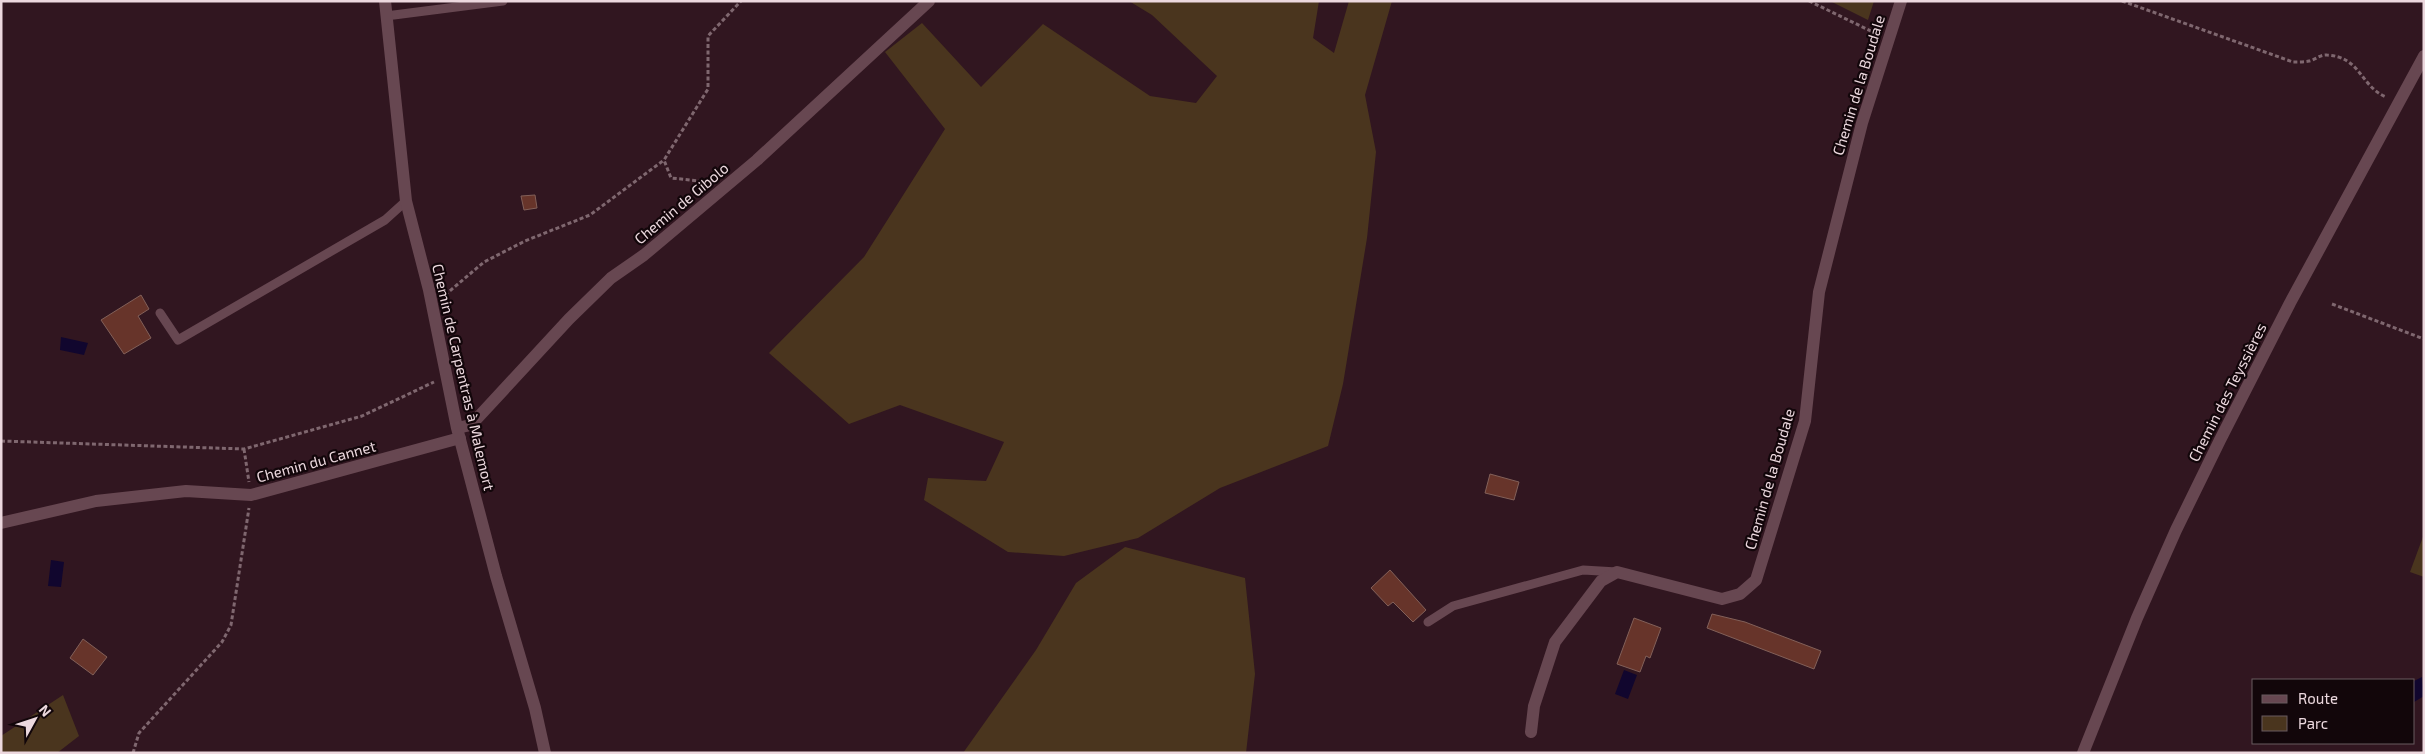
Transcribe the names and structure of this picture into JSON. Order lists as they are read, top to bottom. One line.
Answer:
{"streets":{"street":["Chemin de la Boudale","Chemin de Gibolo","Chemin de Carpentras à Malemort","Chemin des Teyssières","Chemin du Cannet"]},"crossings":[["Chemin de Gibolo","Chemin de Carpentras à Malemort"],["Chemin de Gibolo","Chemin du Cannet"],["Chemin de Carpentras à Malemort","Chemin du Cannet"]],"legend":["Route","Parc"],"north":"top right"}
